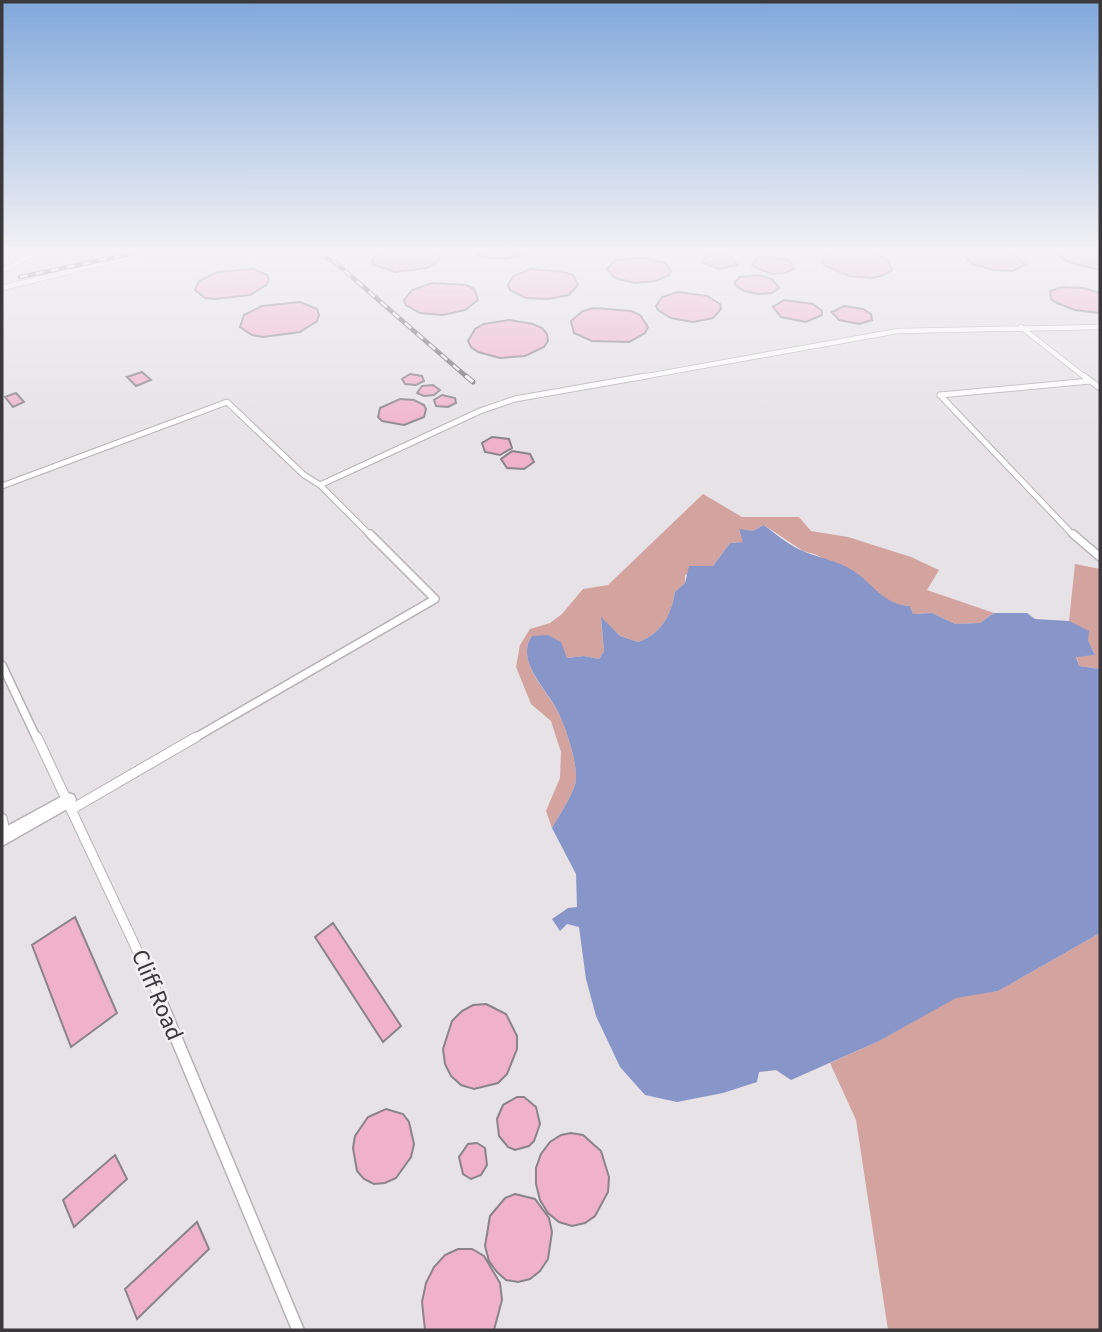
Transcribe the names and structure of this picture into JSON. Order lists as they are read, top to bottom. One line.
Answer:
{"streets":{"lane":["Cliff Road"]}}
